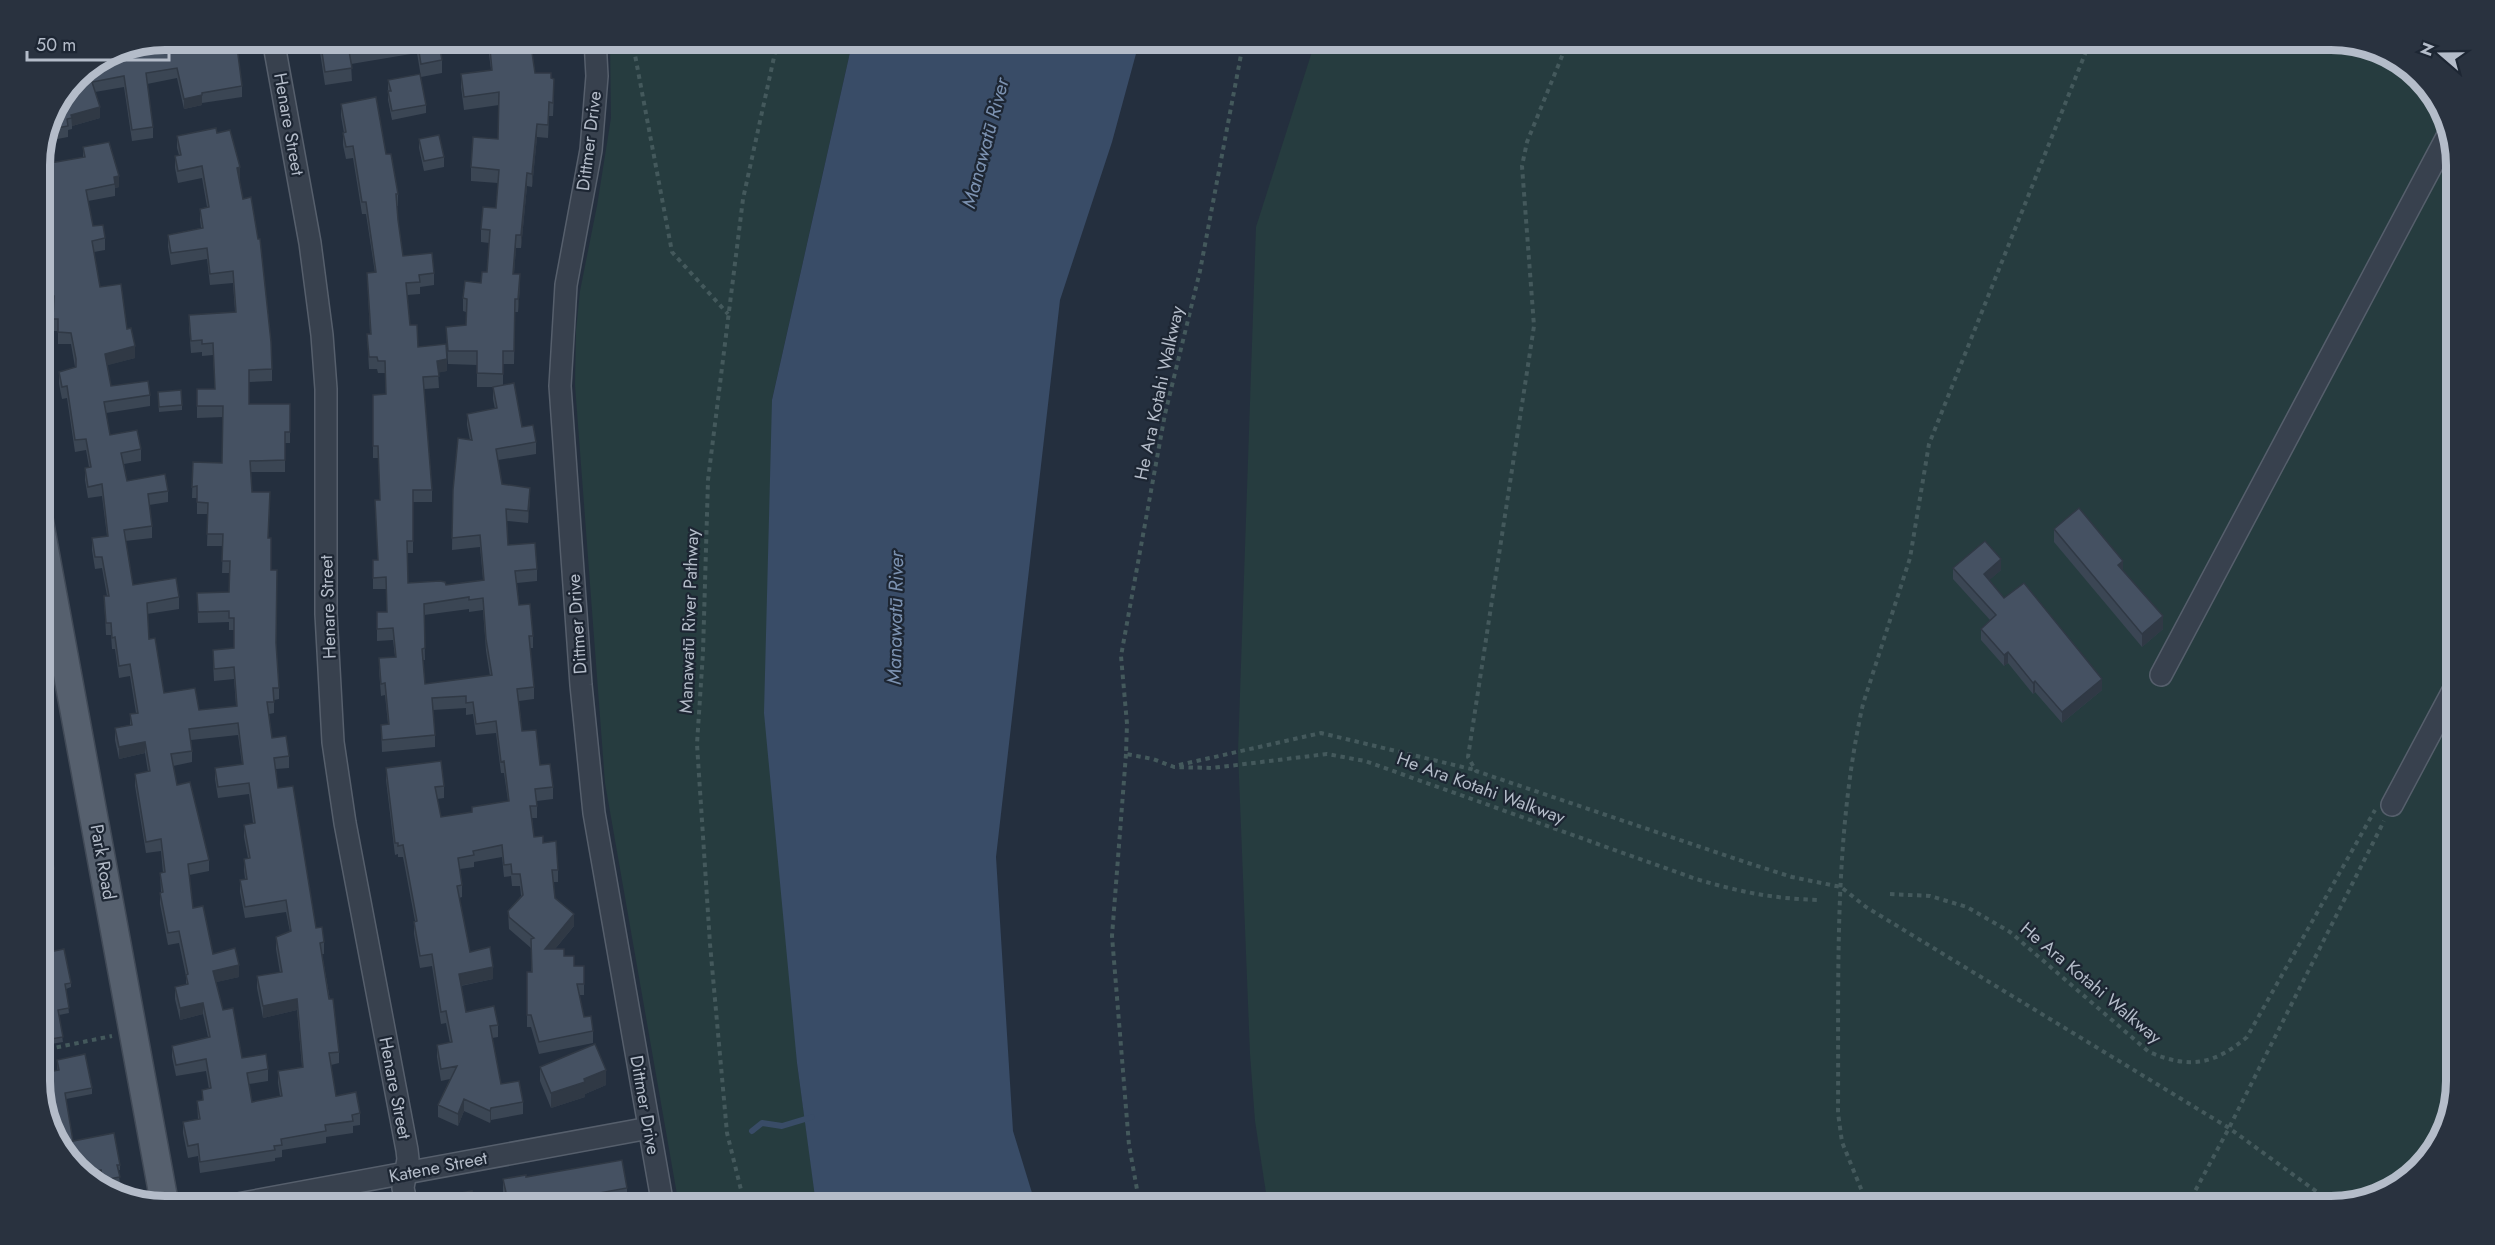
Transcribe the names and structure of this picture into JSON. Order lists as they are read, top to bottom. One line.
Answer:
{"streets":{"main road":["Park Road"],"street":["Henare Street","Dittmer Drive","Katene Street"],"path":["He Ara Kotahi Walkway","Manawatū River Pathway"]},"crossings":[["Henare Street","Katene Street"],["Dittmer Drive","Katene Street"]],"water":["Manawatū River"],"scale_bar":"50 m","north":"left"}
